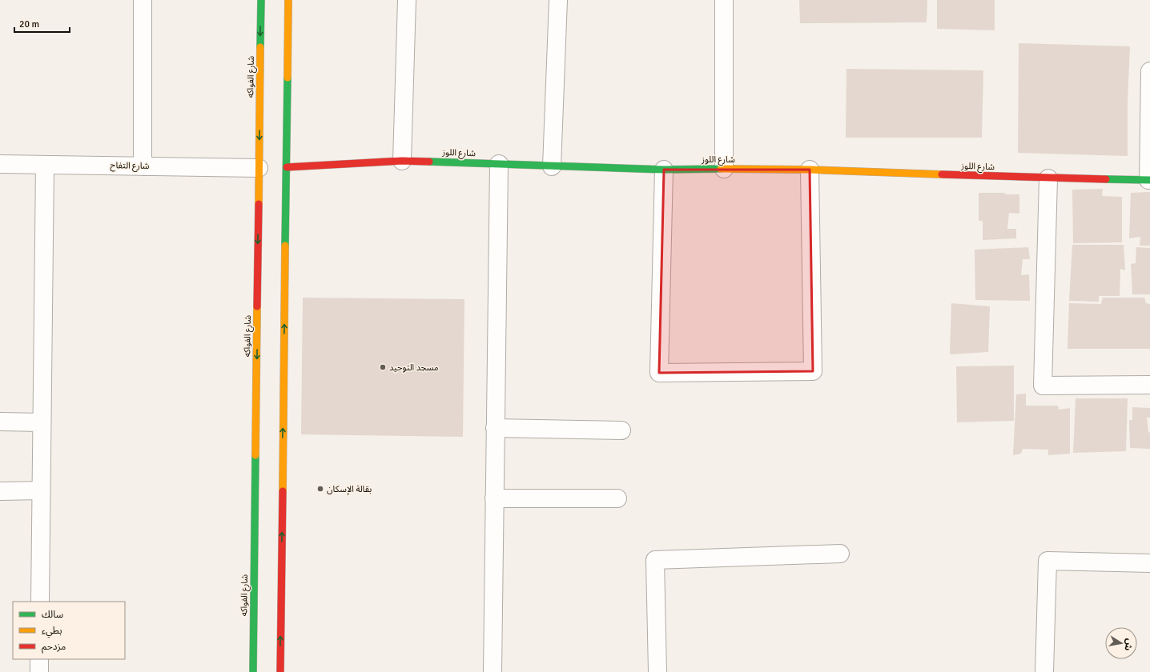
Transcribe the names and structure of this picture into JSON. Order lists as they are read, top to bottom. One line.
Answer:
{"streets":{"street":["شارع الفواكه","شارع اللوز","شارع التفاح"]},"crossings":[["شارع الفواكه","شارع التفاح"]],"places":["مسجد التوحيد","بقالة الإسكان"],"legend":["سالك","بطيء","مزدحم"],"scale_bar":"20 m","north":"right"}
